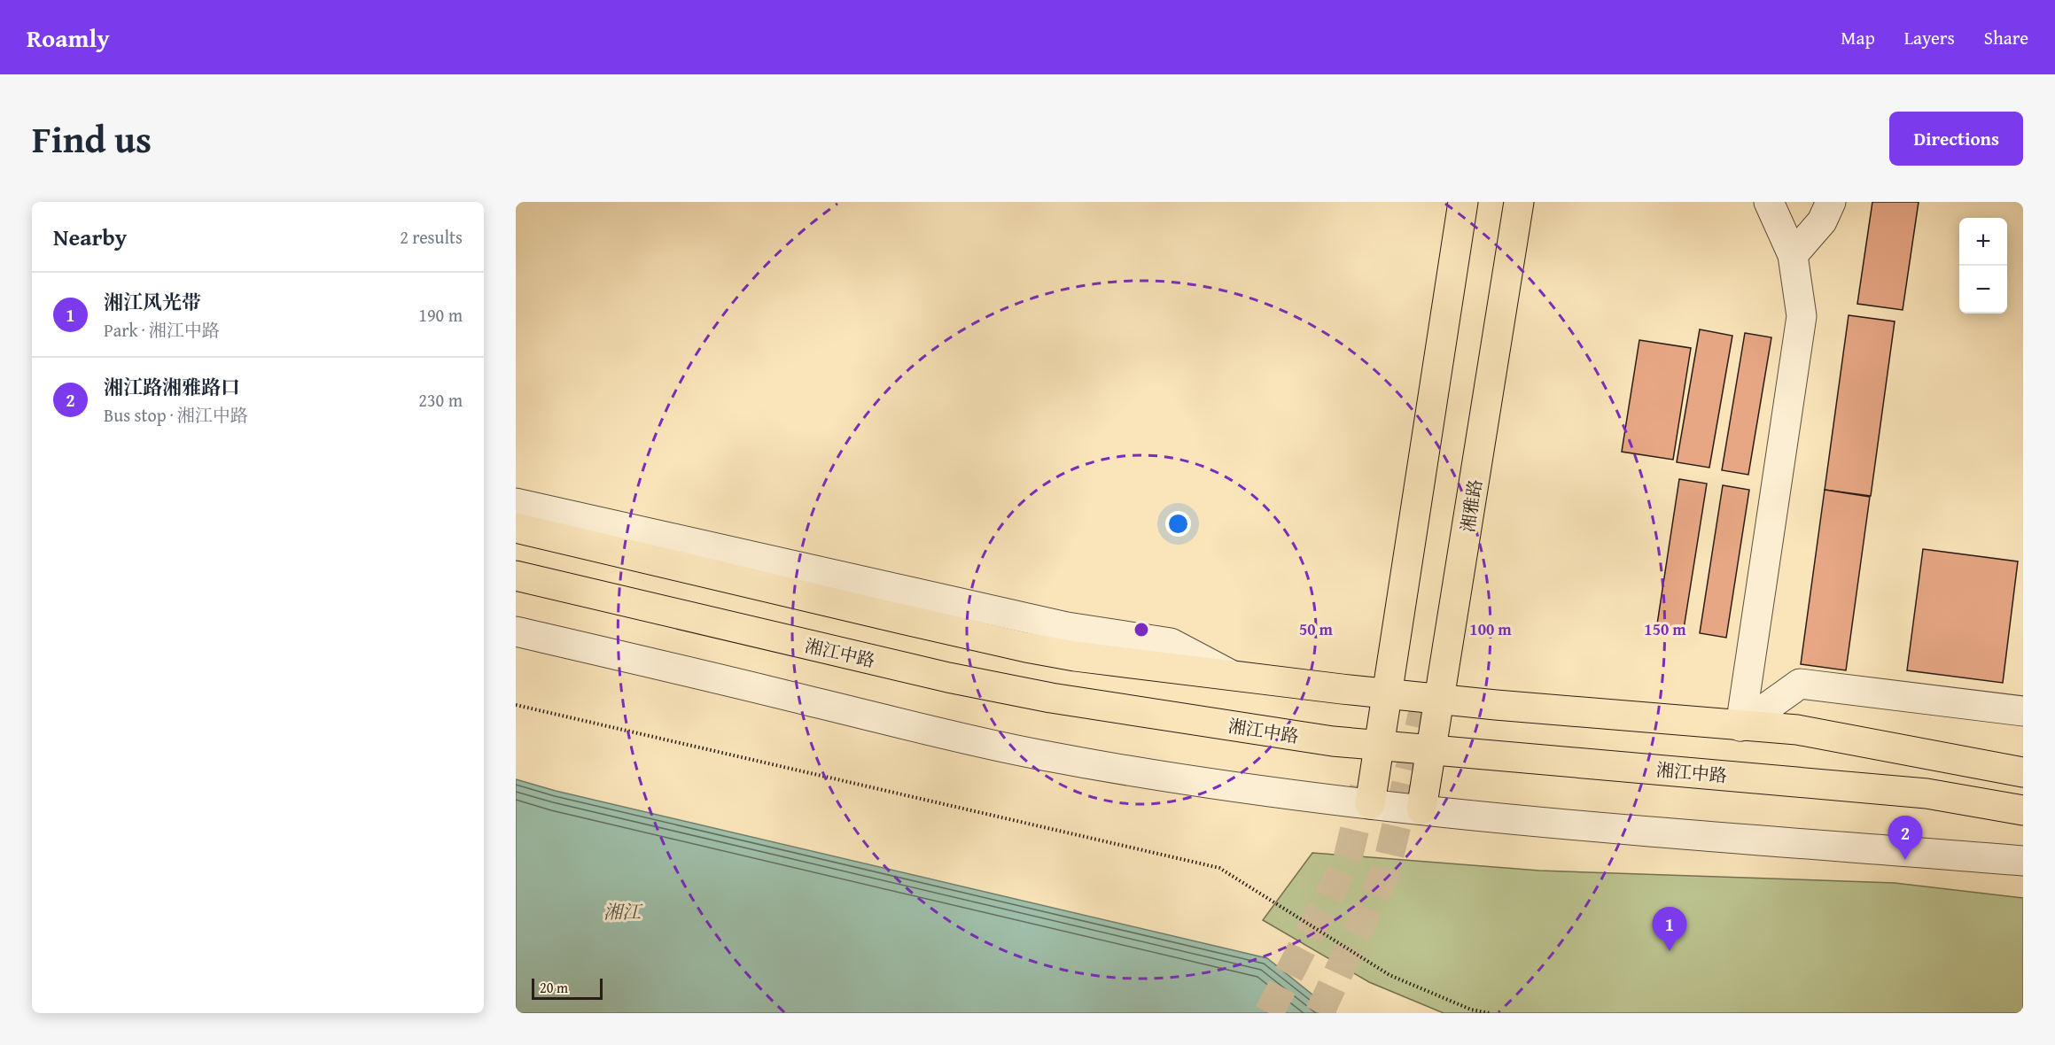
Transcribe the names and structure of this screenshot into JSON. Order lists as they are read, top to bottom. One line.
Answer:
{"streets":{"main road":["湘雅路","湘江中路"]},"crossings":[["湘雅路","湘江中路"]],"water":["湘江"],"scale_bar":"20 m","page":{"header":"Roamly","nav":["Map","Layers","Share"],"title":"Find us","buttons":"Directions","heading":["Nearby","2 results"],"map_buttons":["+","−"],"list":[{"mark":"1","name":"湘江风光带","note":"Park · 湘江中路","value":"190 m"},{"mark":"2","name":"湘江路湘雅路口","note":"Bus stop · 湘江中路","value":"230 m"}],"pins":["2","1"],"scale":"20 m"},"rings":["50 m","100 m","150 m"]}
